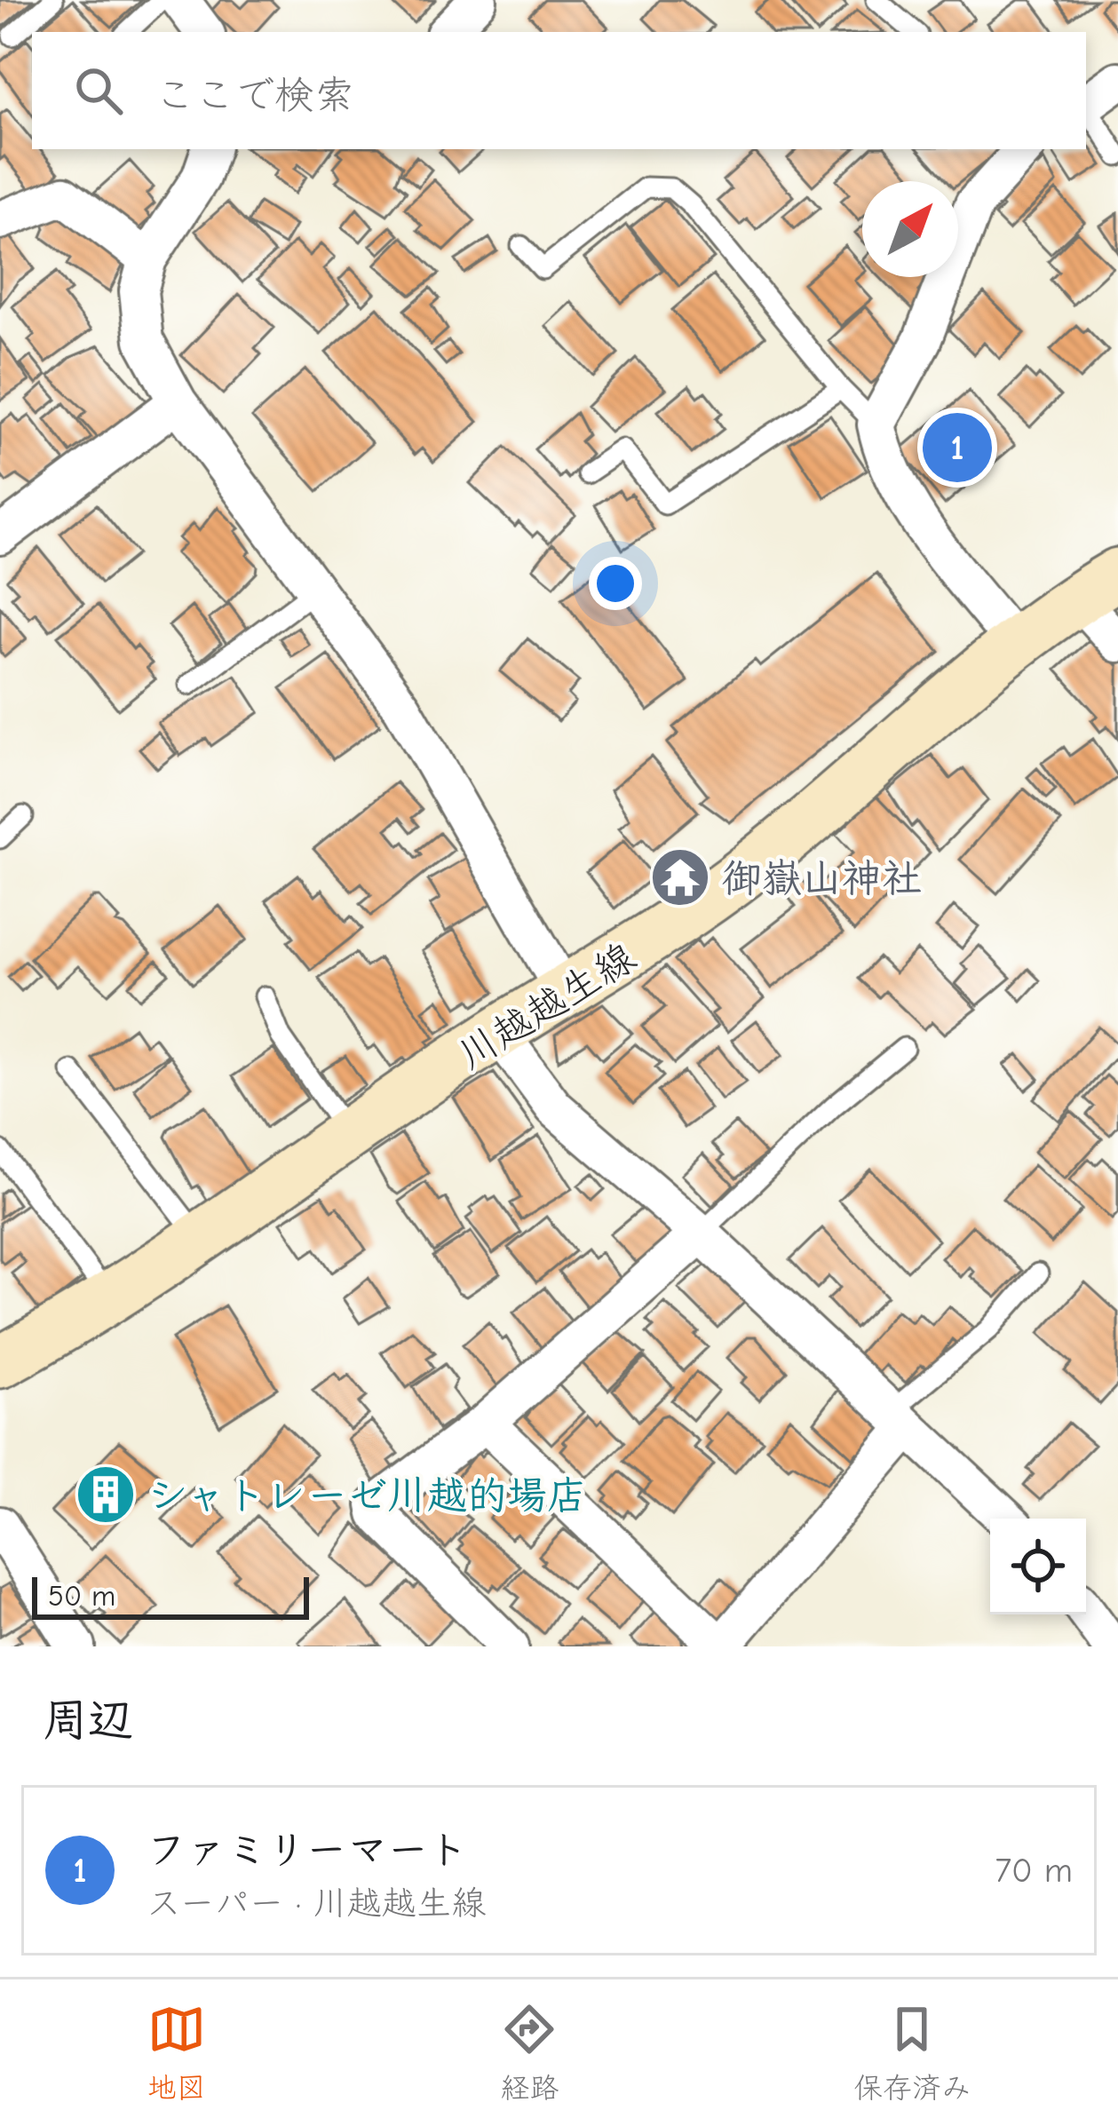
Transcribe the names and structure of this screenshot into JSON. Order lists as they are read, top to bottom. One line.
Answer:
{"streets":{"main road":["川越越生線"]},"places":{"temple":["御嶽山神社"],"building":["シャトレーゼ川越的場店"]},"scale_bar":"50 m","north":"top right","page":{"search":"ここで検索","pins":"1","scale":"50 m","heading":"周辺","list":[{"mark":"1","name":"ファミリーマート","note":"スーパー · 川越越生線","value":"70 m"}],"nav":["地図","経路","保存済み"]}}
